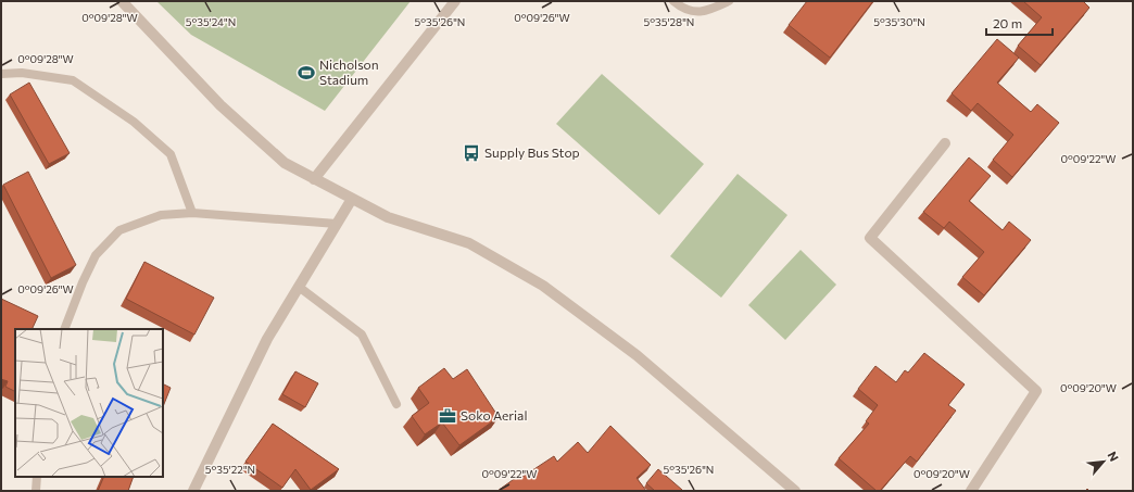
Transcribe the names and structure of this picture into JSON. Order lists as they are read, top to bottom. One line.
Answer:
{"places":{"sports":["Nicholson Stadium"],"bus stop":["Supply Bus Stop"],"office":["Soko Aerial"]},"scale_bar":"20 m","north":"top right","coordinates":["0°09'28\"W","0°09'26\"W","5°35'24\"N","5°35'26\"N","5°35'28\"N","5°35'30\"N","0°09'22\"W","0°09'20\"W","5°35'22\"N"]}
